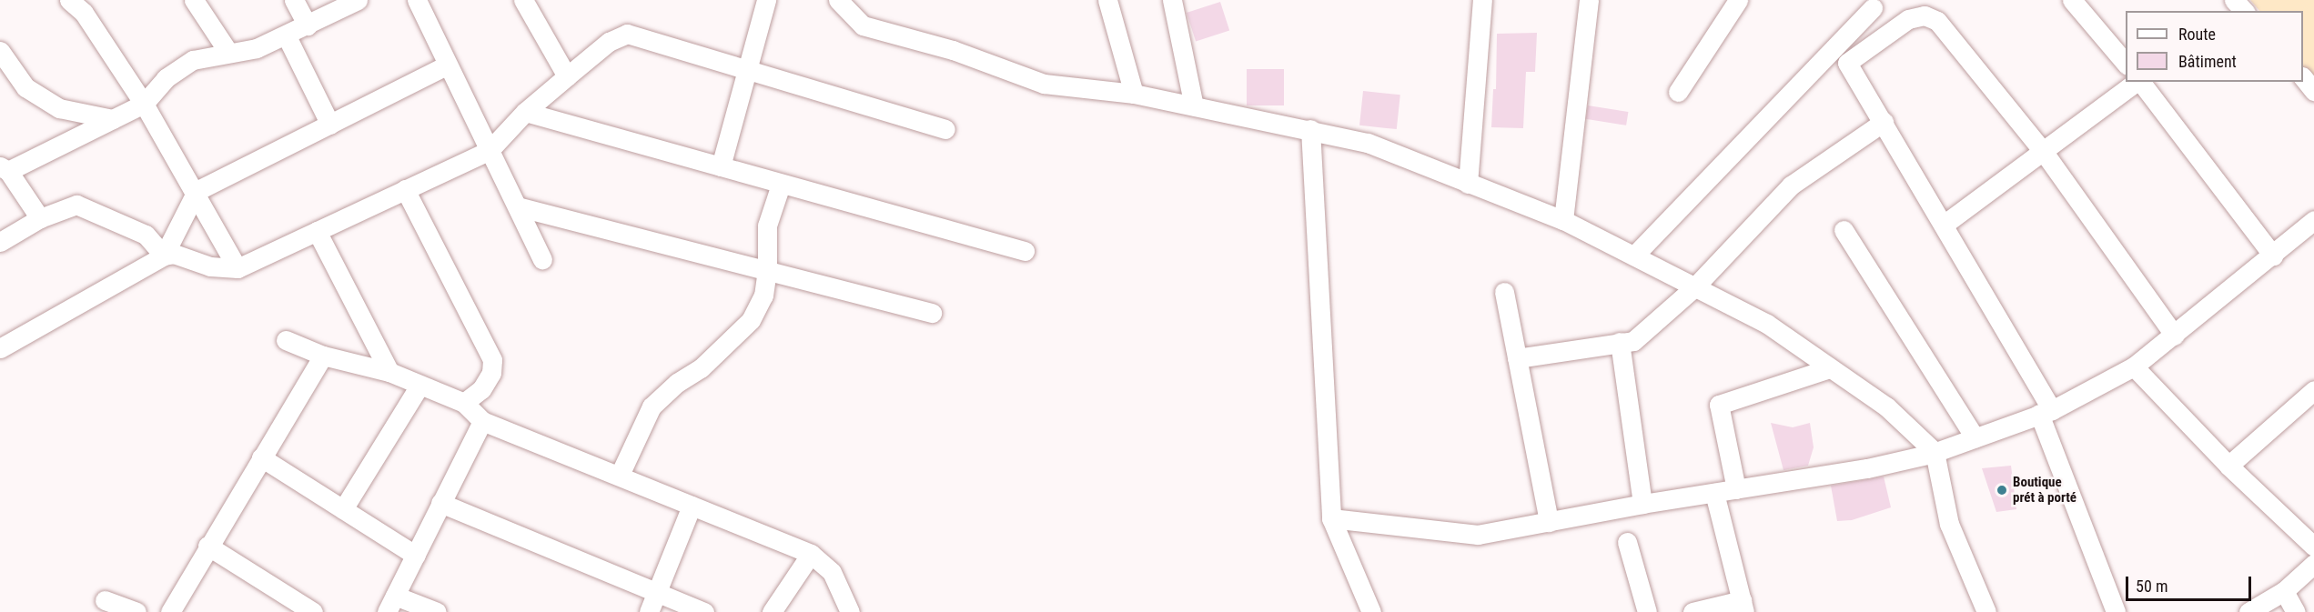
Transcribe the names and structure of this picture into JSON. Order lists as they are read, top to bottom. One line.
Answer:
{"places":["Boutique prét à porté"],"legend":["Route","Bâtiment"],"scale_bar":"50 m"}
